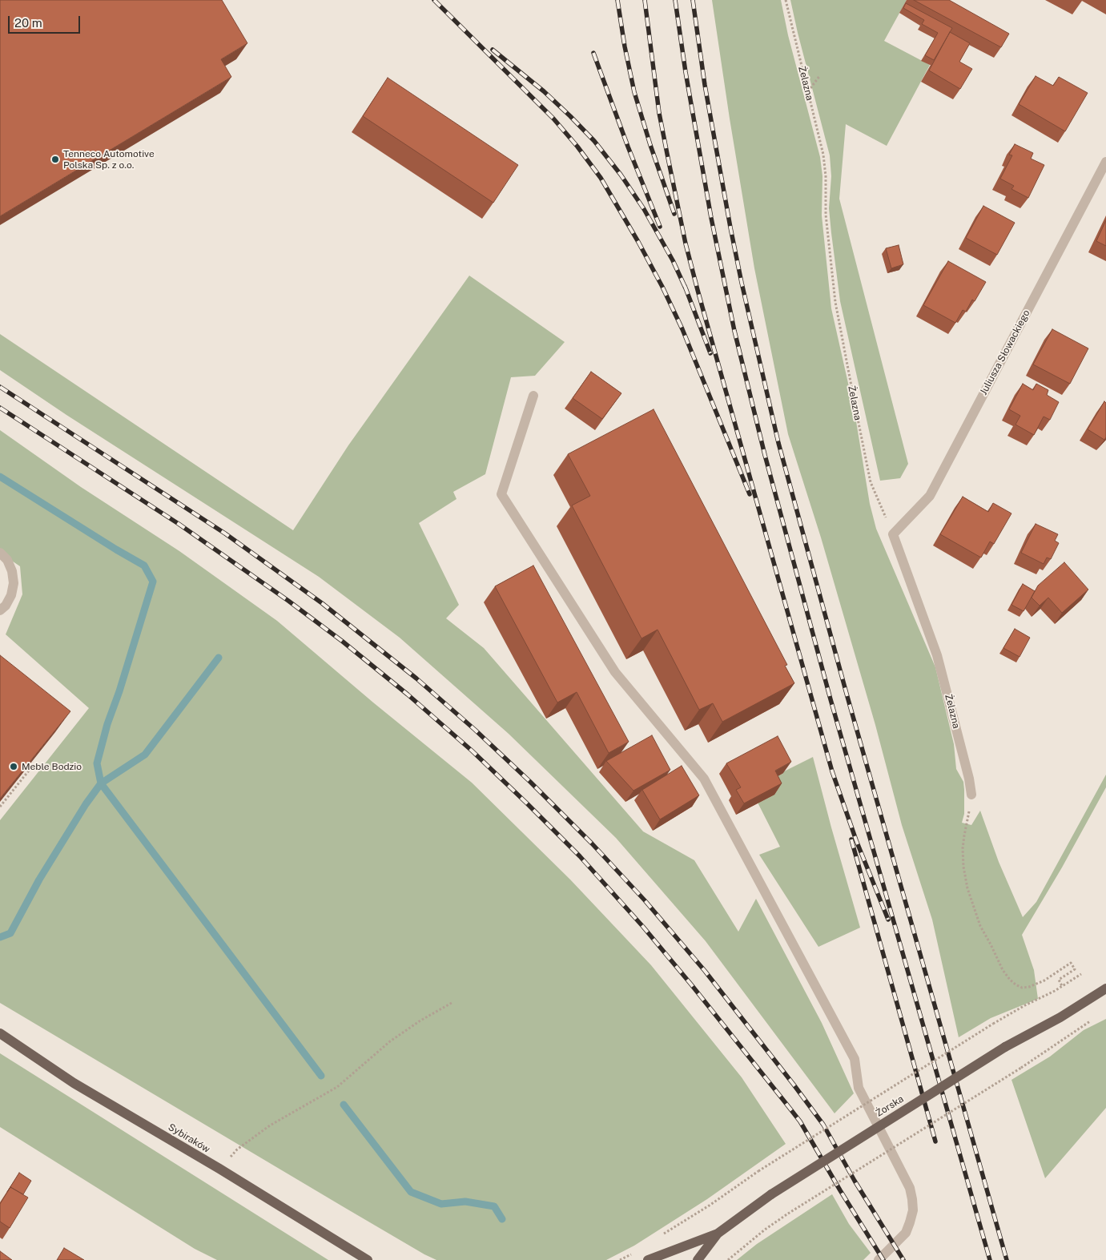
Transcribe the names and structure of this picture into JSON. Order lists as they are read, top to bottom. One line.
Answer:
{"streets":{"main road":["Żorska","Sybiraków"],"street":["Żelazna","Juliusza Słowackiego"]},"crossings":[["Żelazna","Juliusza Słowackiego"]],"places":["Tenneco Automotive Polska Sp. z o.o.","Meble Bodzio"],"scale_bar":"20 m"}
